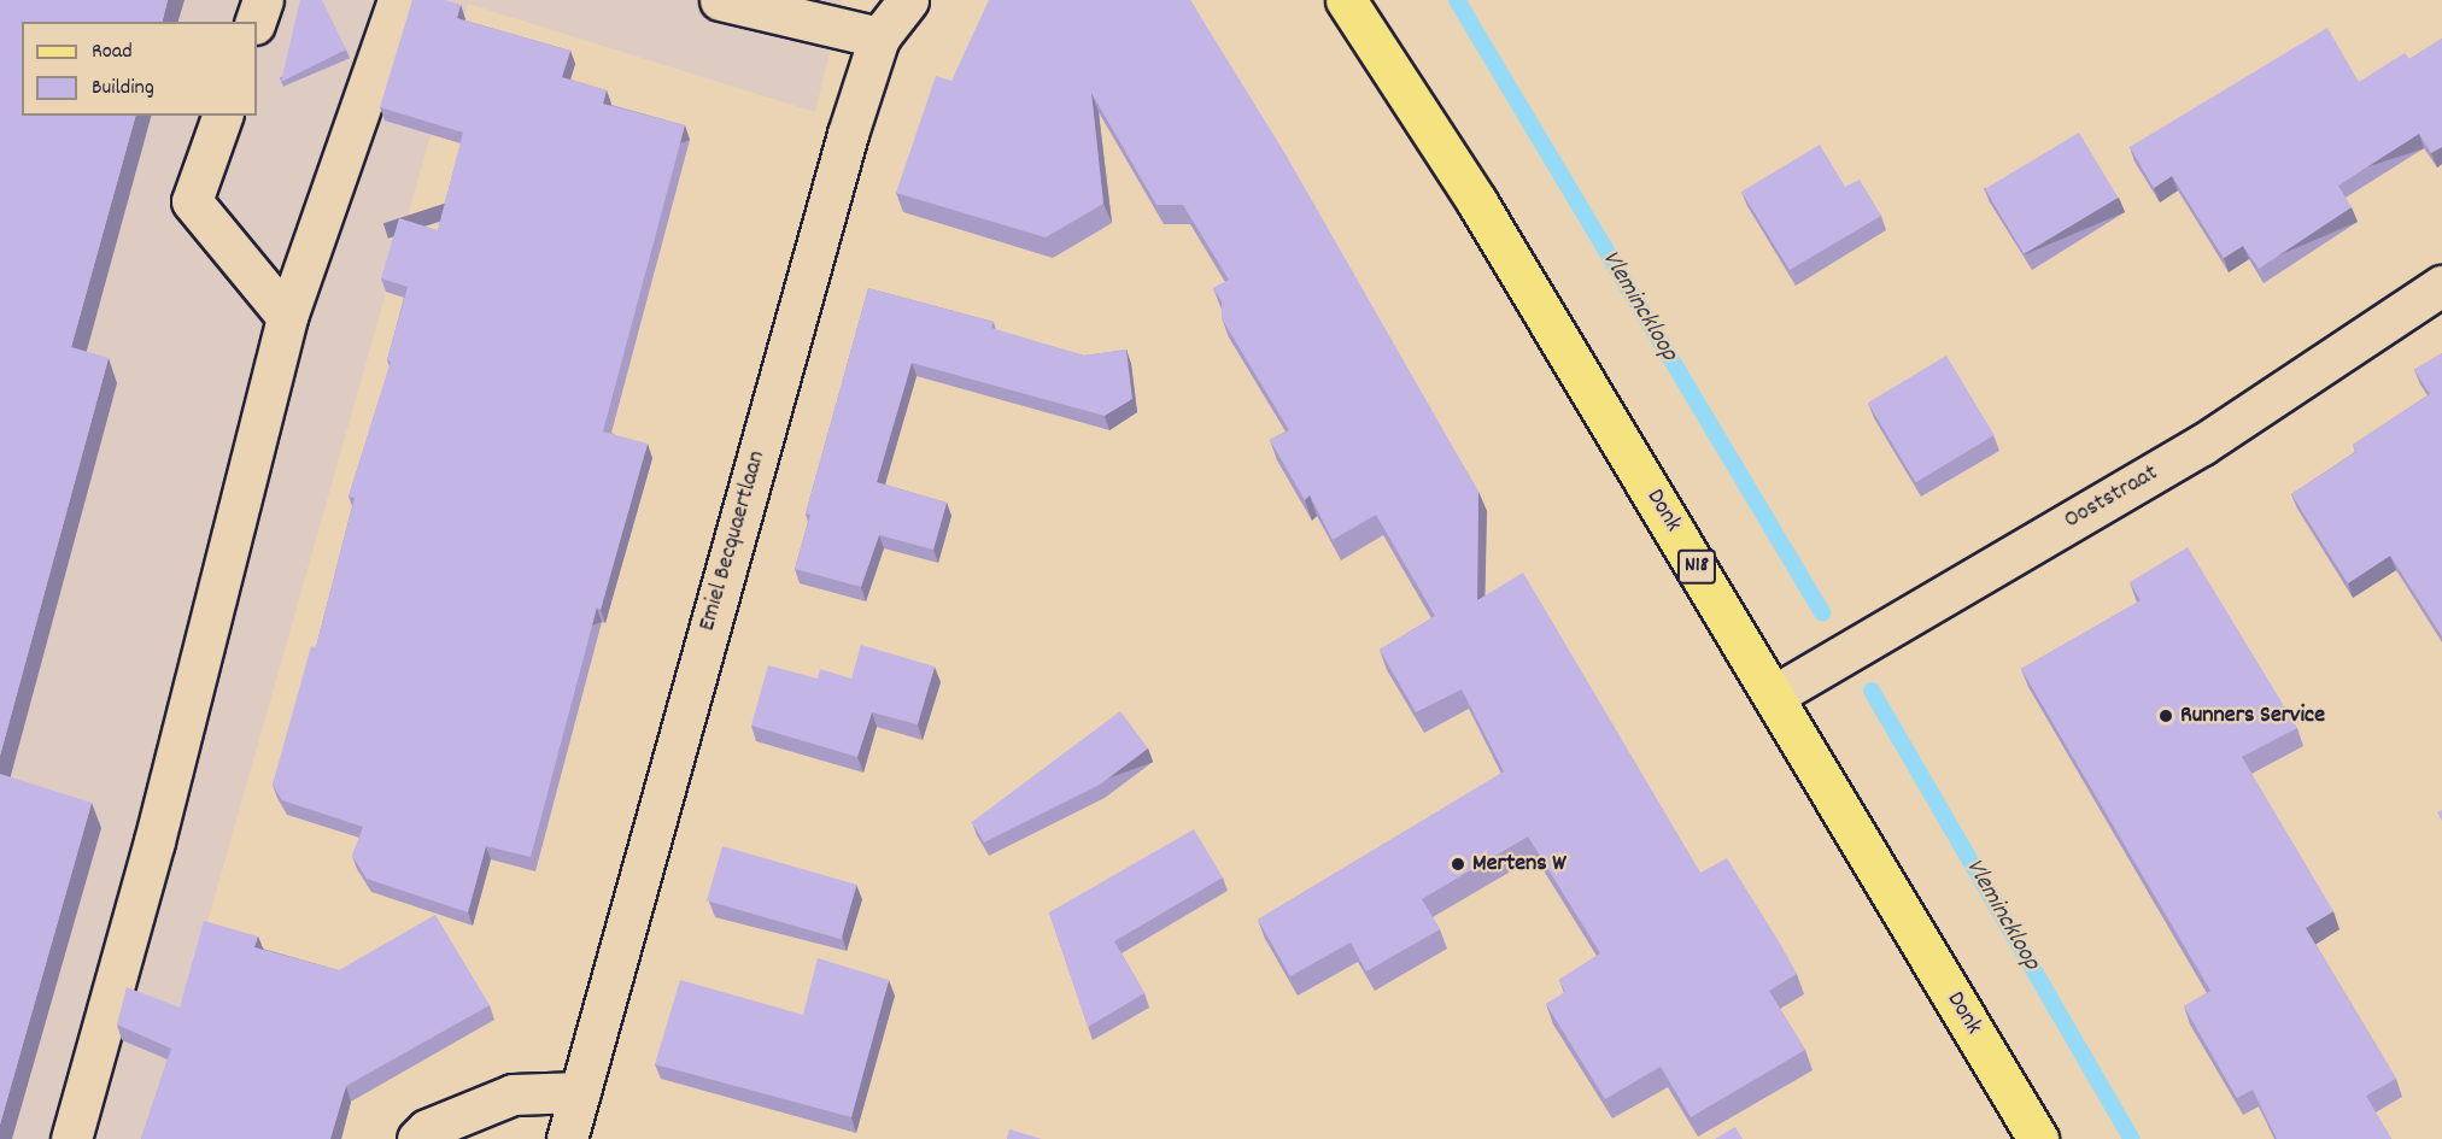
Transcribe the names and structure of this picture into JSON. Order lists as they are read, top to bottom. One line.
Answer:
{"streets":{"main road":["Donk","N18"],"street":["Ooststraat","Emiel Becquaertlaan"]},"crossings":[["Ooststraat","Donk"]],"water":["Vleminckloop"],"places":["Runners Service","Mertens W"],"legend":["Road","Building"]}
